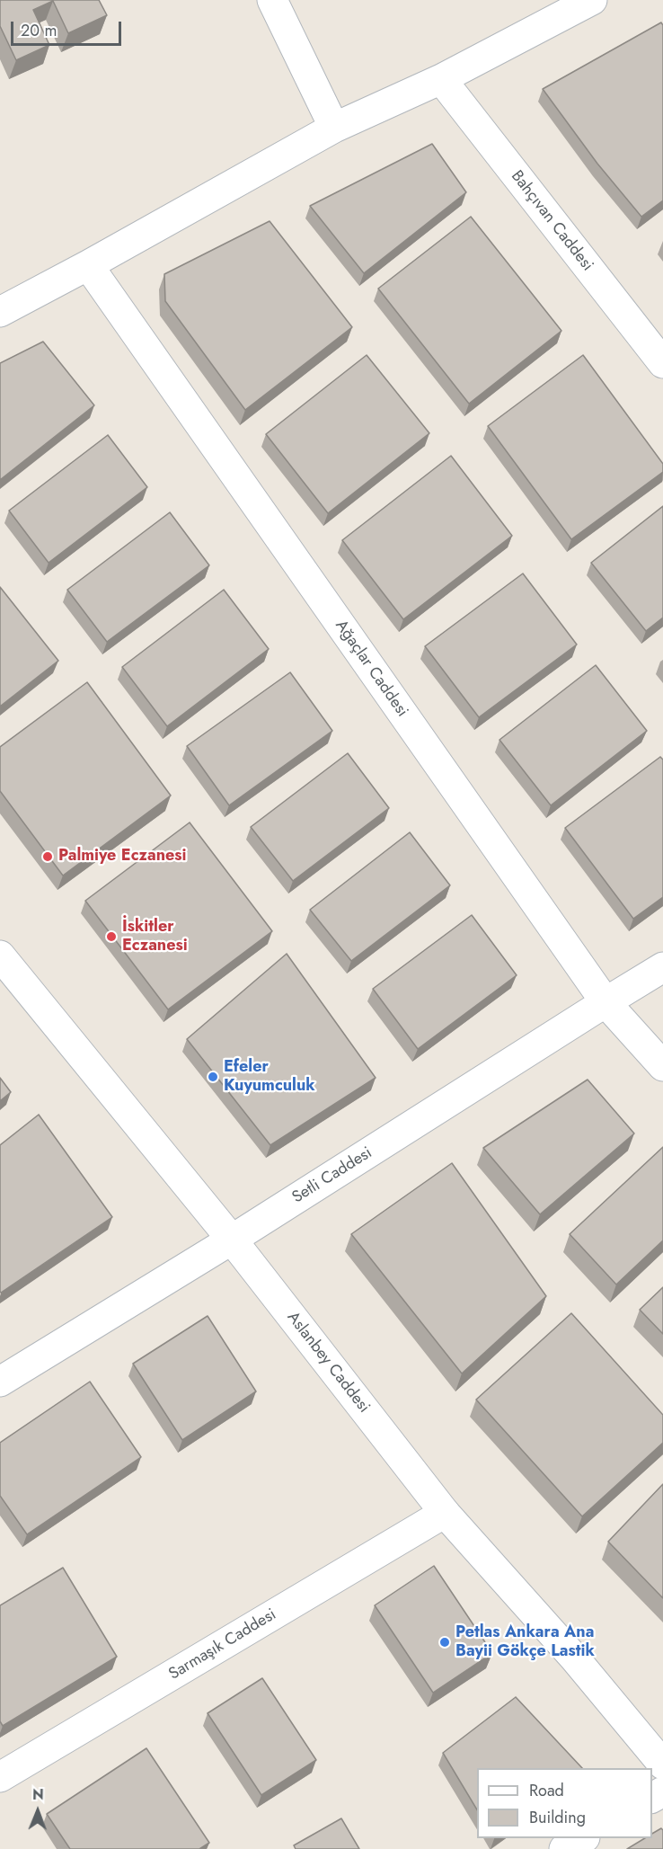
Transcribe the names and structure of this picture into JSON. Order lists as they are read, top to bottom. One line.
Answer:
{"streets":{"street":["Bahçıvan Caddesi","Ağaçlar Caddesi","Setli Caddesi","Aslanbey Caddesi","Sarmaşık Caddesi"]},"crossings":[["Ağaçlar Caddesi","Setli Caddesi"],["Setli Caddesi","Aslanbey Caddesi"],["Aslanbey Caddesi","Sarmaşık Caddesi"]],"places":["Palmiye Eczanesi","İskitler Eczanesi","Efeler Kuyumculuk","Petlas Ankara Ana Bayii Gökçe Lastik"],"legend":["Road","Building"],"scale_bar":"20 m","north":"top"}
